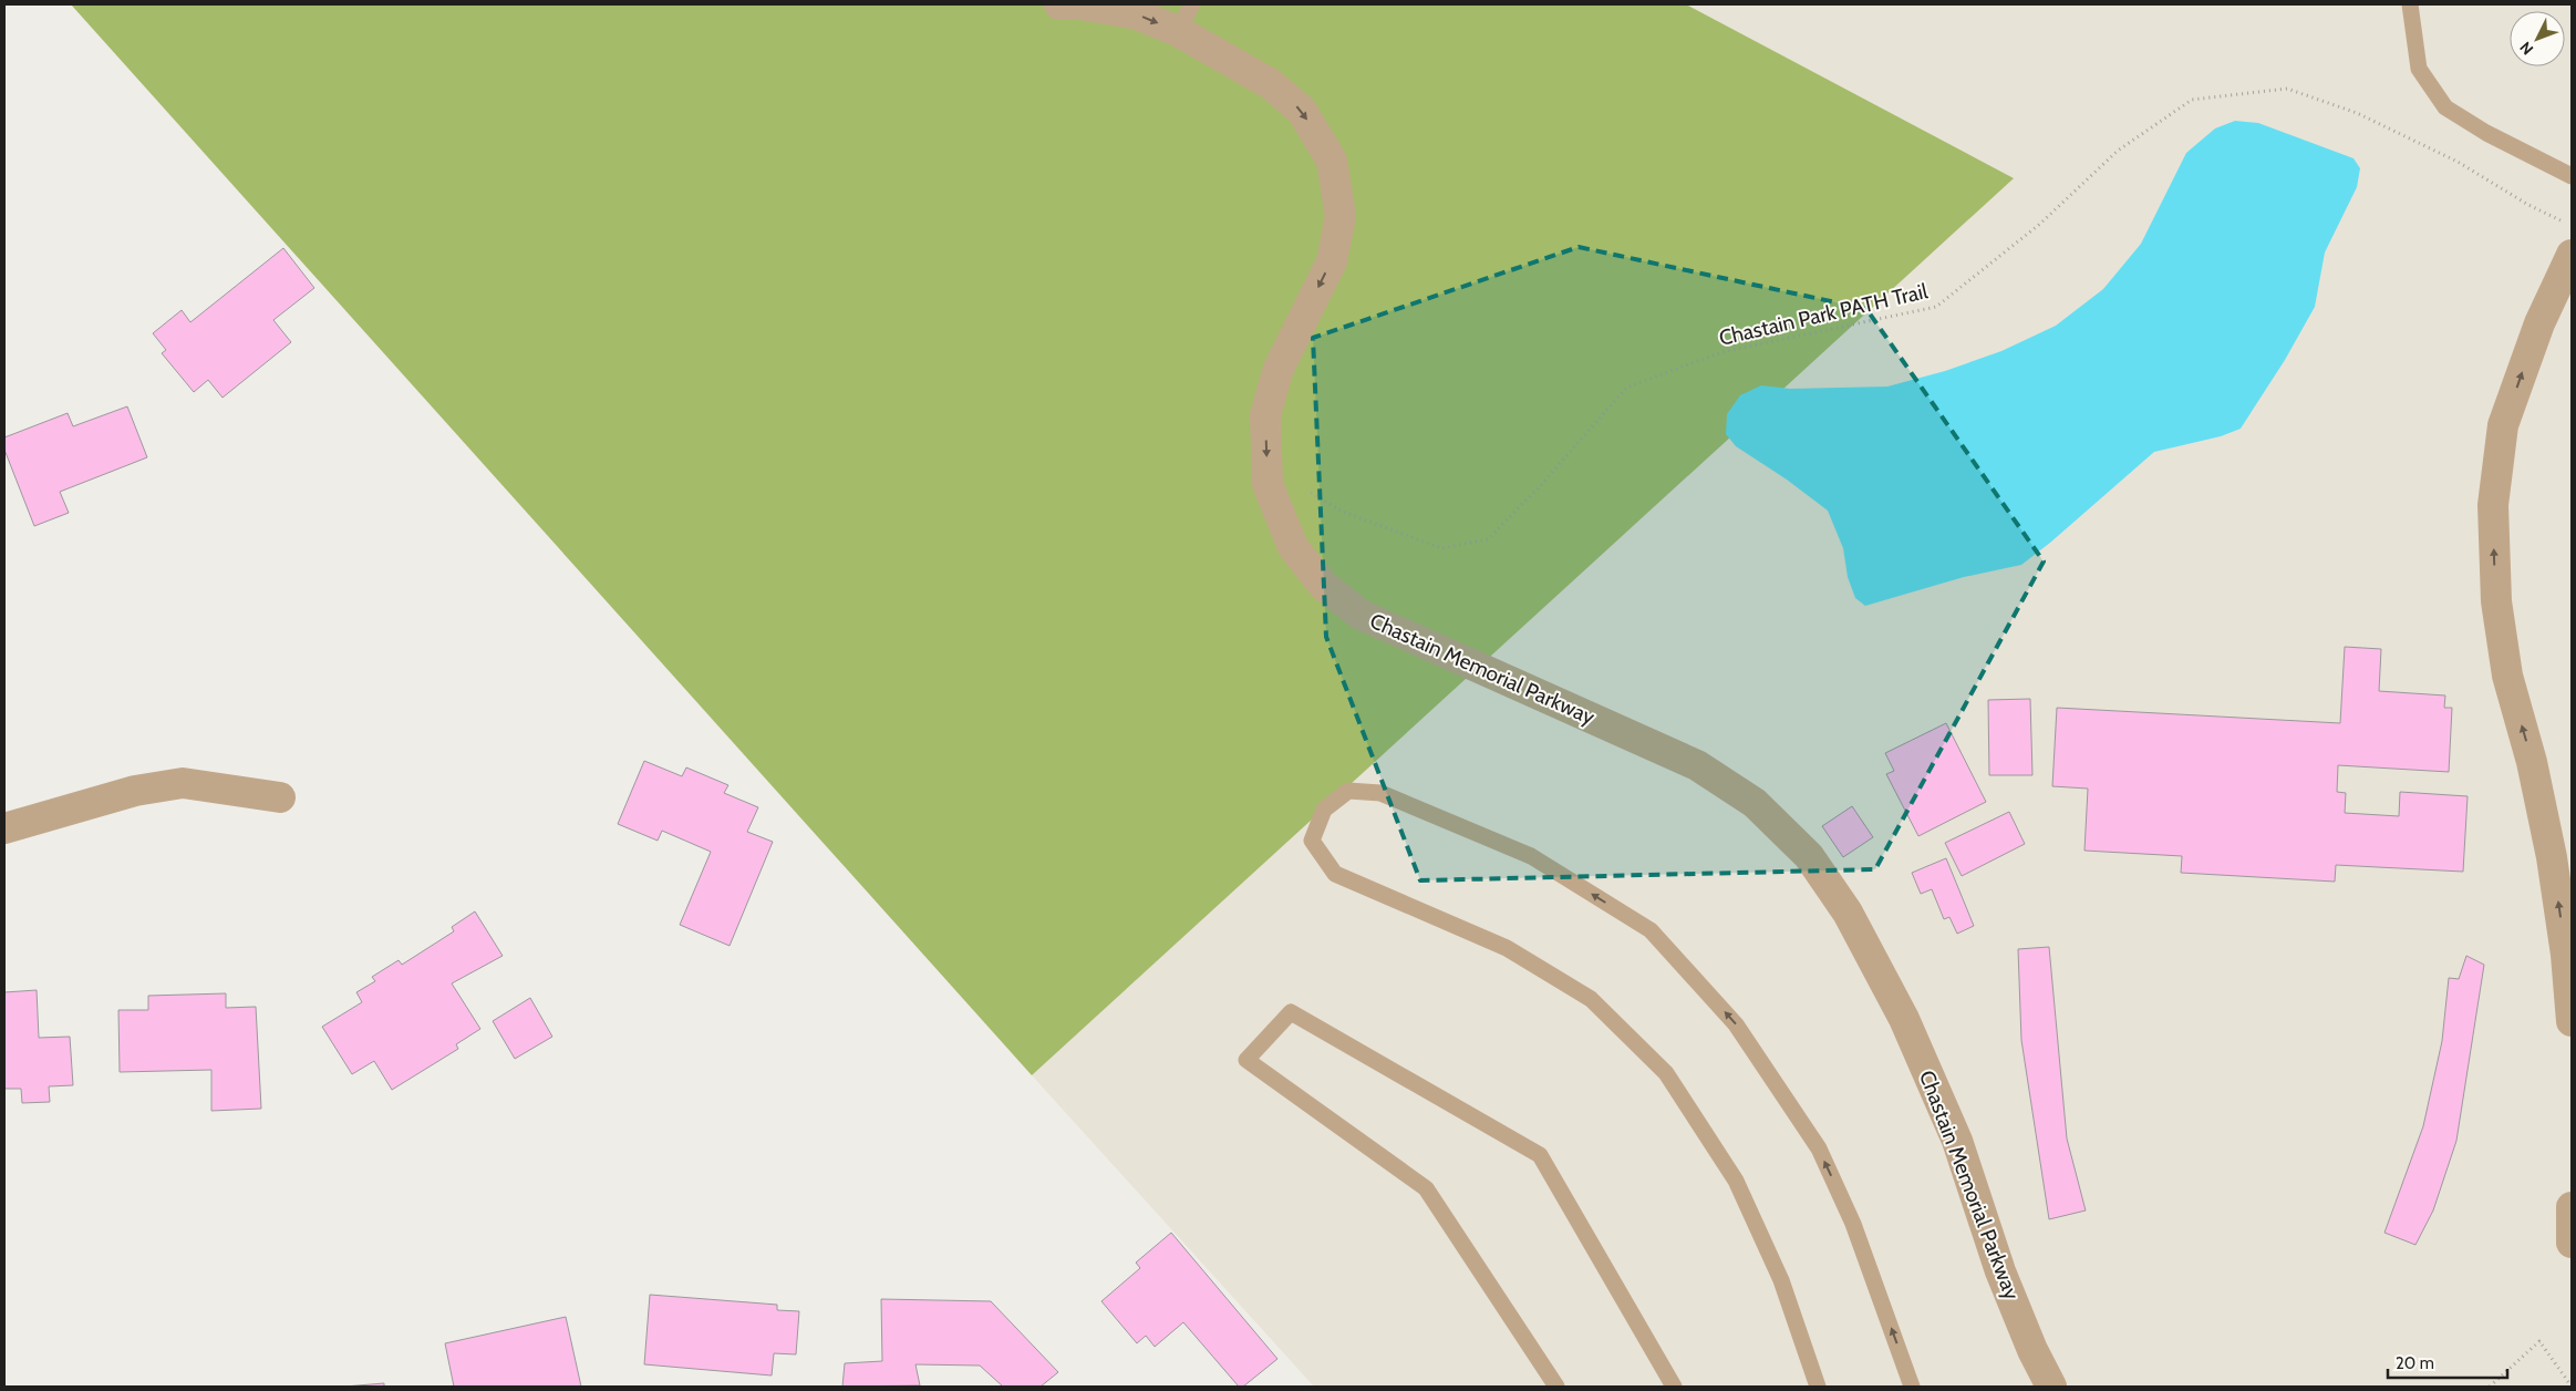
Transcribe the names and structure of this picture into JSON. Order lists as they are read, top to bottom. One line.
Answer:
{"streets":{"street":["Chastain Memorial Parkway"],"path":["Chastain Park PATH Trail"]},"crossings":[["Chastain Park PATH Trail","Chastain Memorial Parkway"]],"scale_bar":"20 m","north":"bottom left"}
